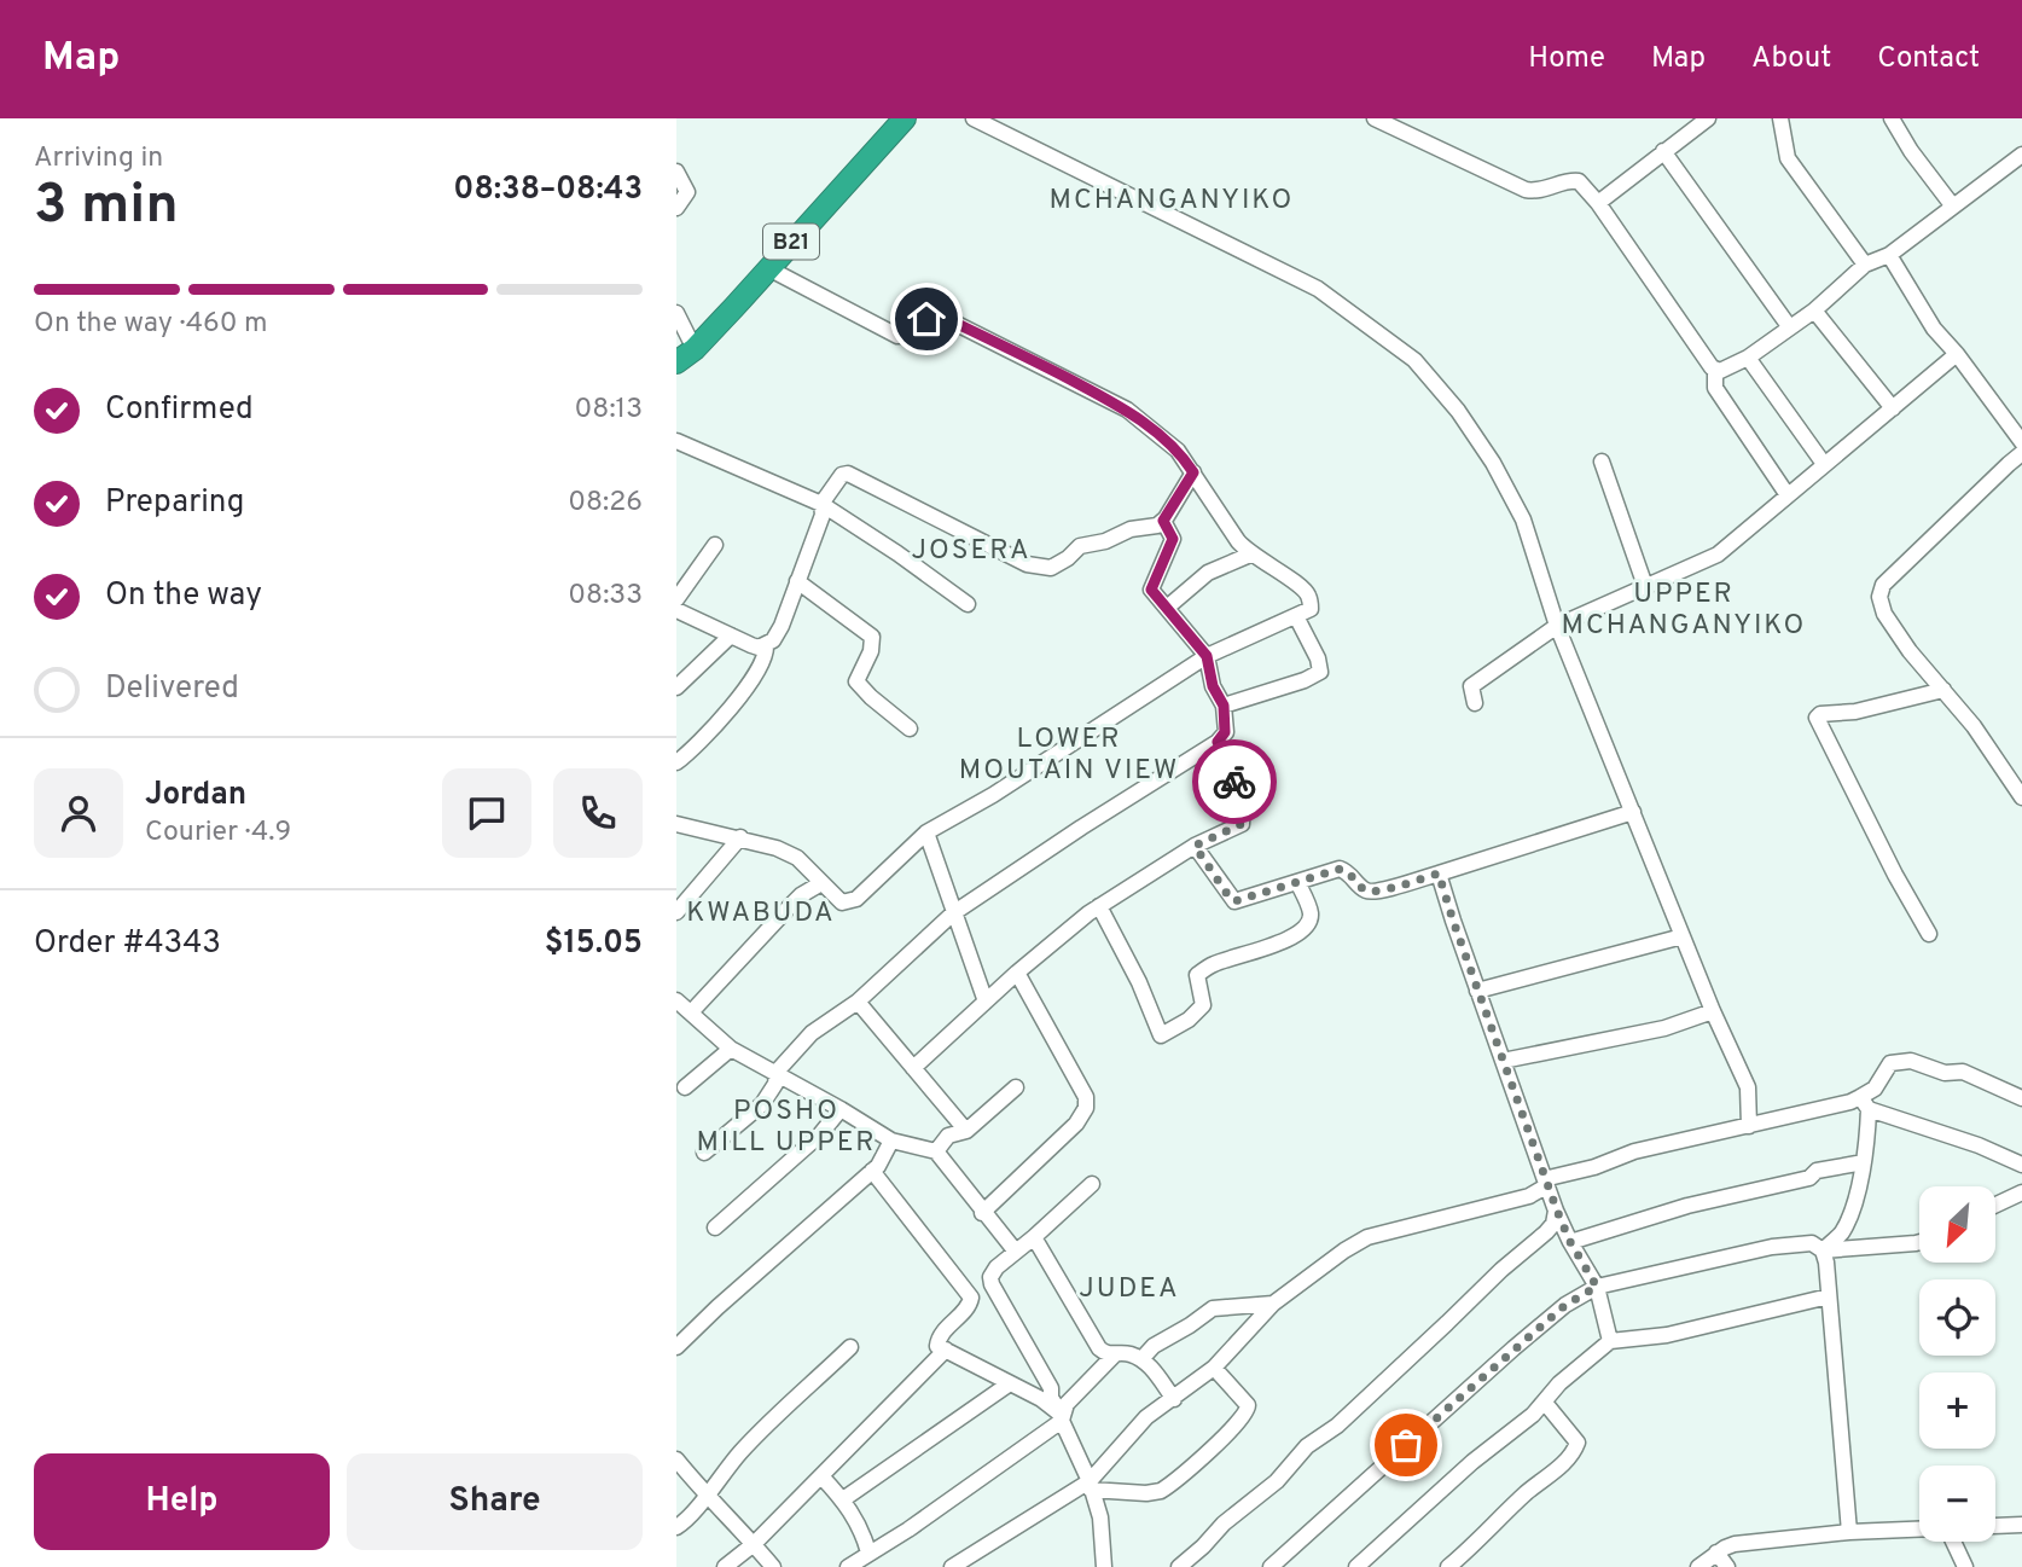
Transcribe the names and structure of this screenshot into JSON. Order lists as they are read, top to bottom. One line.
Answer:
{"streets":{"highway":["B21"]},"districts":["MCHANGANYIKO","JOSERA","UPPER MCHANGANYIKO","LOWER MOUTAIN VIEW","KWABUDA","POSHO MILL UPPER","JUDEA"],"north":"bottom left","page":{"header":"Map","nav":["Home","Map","About","Contact"],"heading":["3 min","Arriving in","08:38–08:43"],"panel":["Jordan","Courier · 4.9","Order #4343","$15.05"],"bar":"On the way · 460 m","list":[["Confirmed","08:13"],["Preparing","08:26"],["On the way","08:33"],"Delivered"],"map_buttons":["+","−"],"buttons":["Help","Share"]}}
